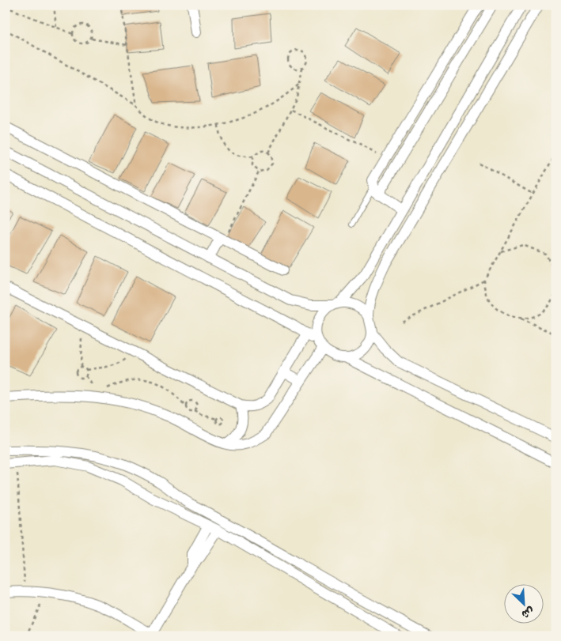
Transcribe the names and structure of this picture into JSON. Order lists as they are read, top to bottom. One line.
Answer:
{"north":"bottom right"}
